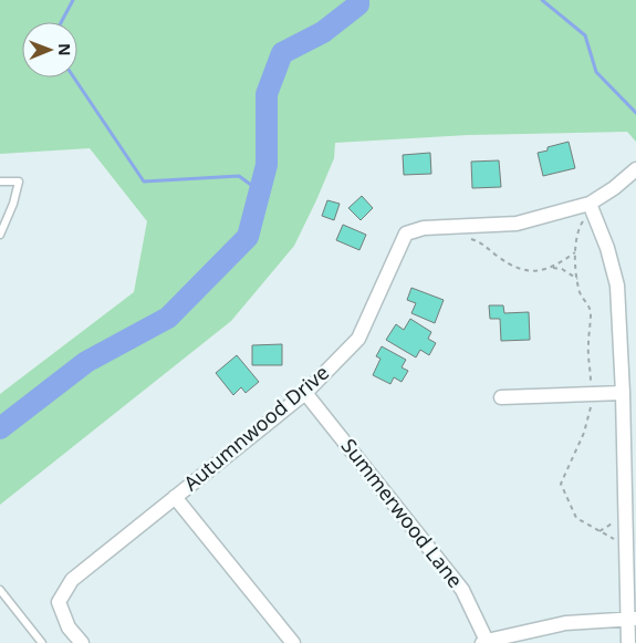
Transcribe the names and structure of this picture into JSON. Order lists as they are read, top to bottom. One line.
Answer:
{"streets":{"street":["Autumnwood Drive","Summerwood Lane"]},"crossings":[["Autumnwood Drive","Summerwood Lane"]],"north":"right"}
